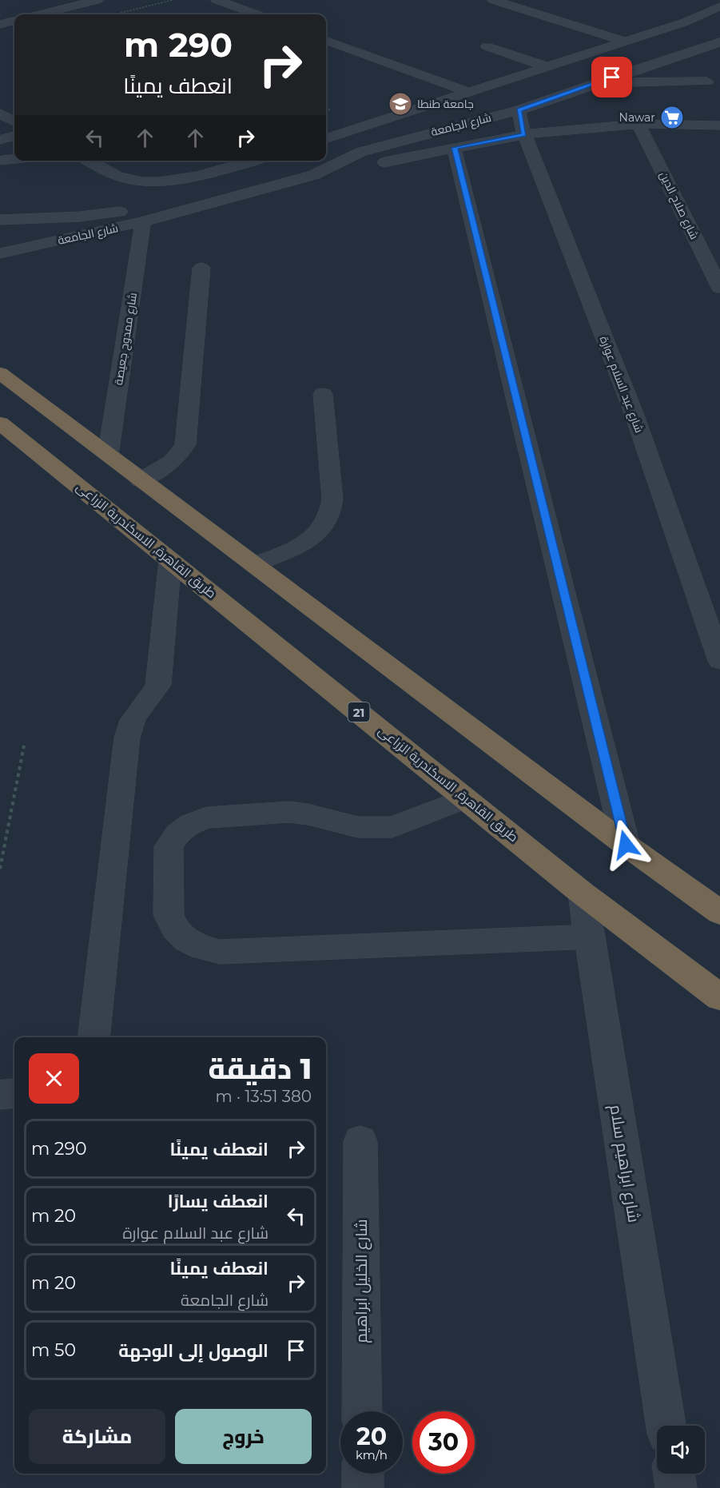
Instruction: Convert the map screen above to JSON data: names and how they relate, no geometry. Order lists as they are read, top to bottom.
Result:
{
  "streets": {
    "highway": ["طريق القاهرة, الاسكندرية الزراعى", "21"],
    "street": [
      "شارع الجامعة",
      "شارع صلاح الدين",
      "شارع ممدوح جعيصة",
      "شارع عبد السلام عوارة",
      "شارع ابراهيم سلام",
      "شارع الخليل ابراهيم"
    ]
  },
  "crossings": [
    ["شارع الجامعة", "شارع صلاح الدين"],
    ["شارع الجامعة", "شارع ممدوح جعيصة"],
    ["شارع الجامعة", "شارع عبد السلام عوارة"],
    ["طريق القاهرة, الاسكندرية الزراعى", "شارع ابراهيم سلام"]
  ],
  "places": {
    "school or university": ["جامعة طنطا"],
    "supermarket": ["Nawar"]
  },
  "page": {
    "turn": ["290 m", "انعطف يمينًا"],
    "heading": ["1 دقيقة", "380 m · 13:51"],
    "list": [
      {
        "name": "انعطف يمينًا",
        "value": "290 m"
      },
      {
        "name": "انعطف يسارًا",
        "note": "شارع عبد السلام عوارة",
        "value": "20 m"
      },
      {
        "name": "انعطف يمينًا",
        "note": "شارع الجامعة",
        "value": "20 m"
      },
      {
        "name": "الوصول إلى الوجهة",
        "value": "50 m"
      }
    ],
    "buttons": ["خروج", "مشاركة"],
    "speed": "20 km/h",
    "limit": "30"
  }
}
